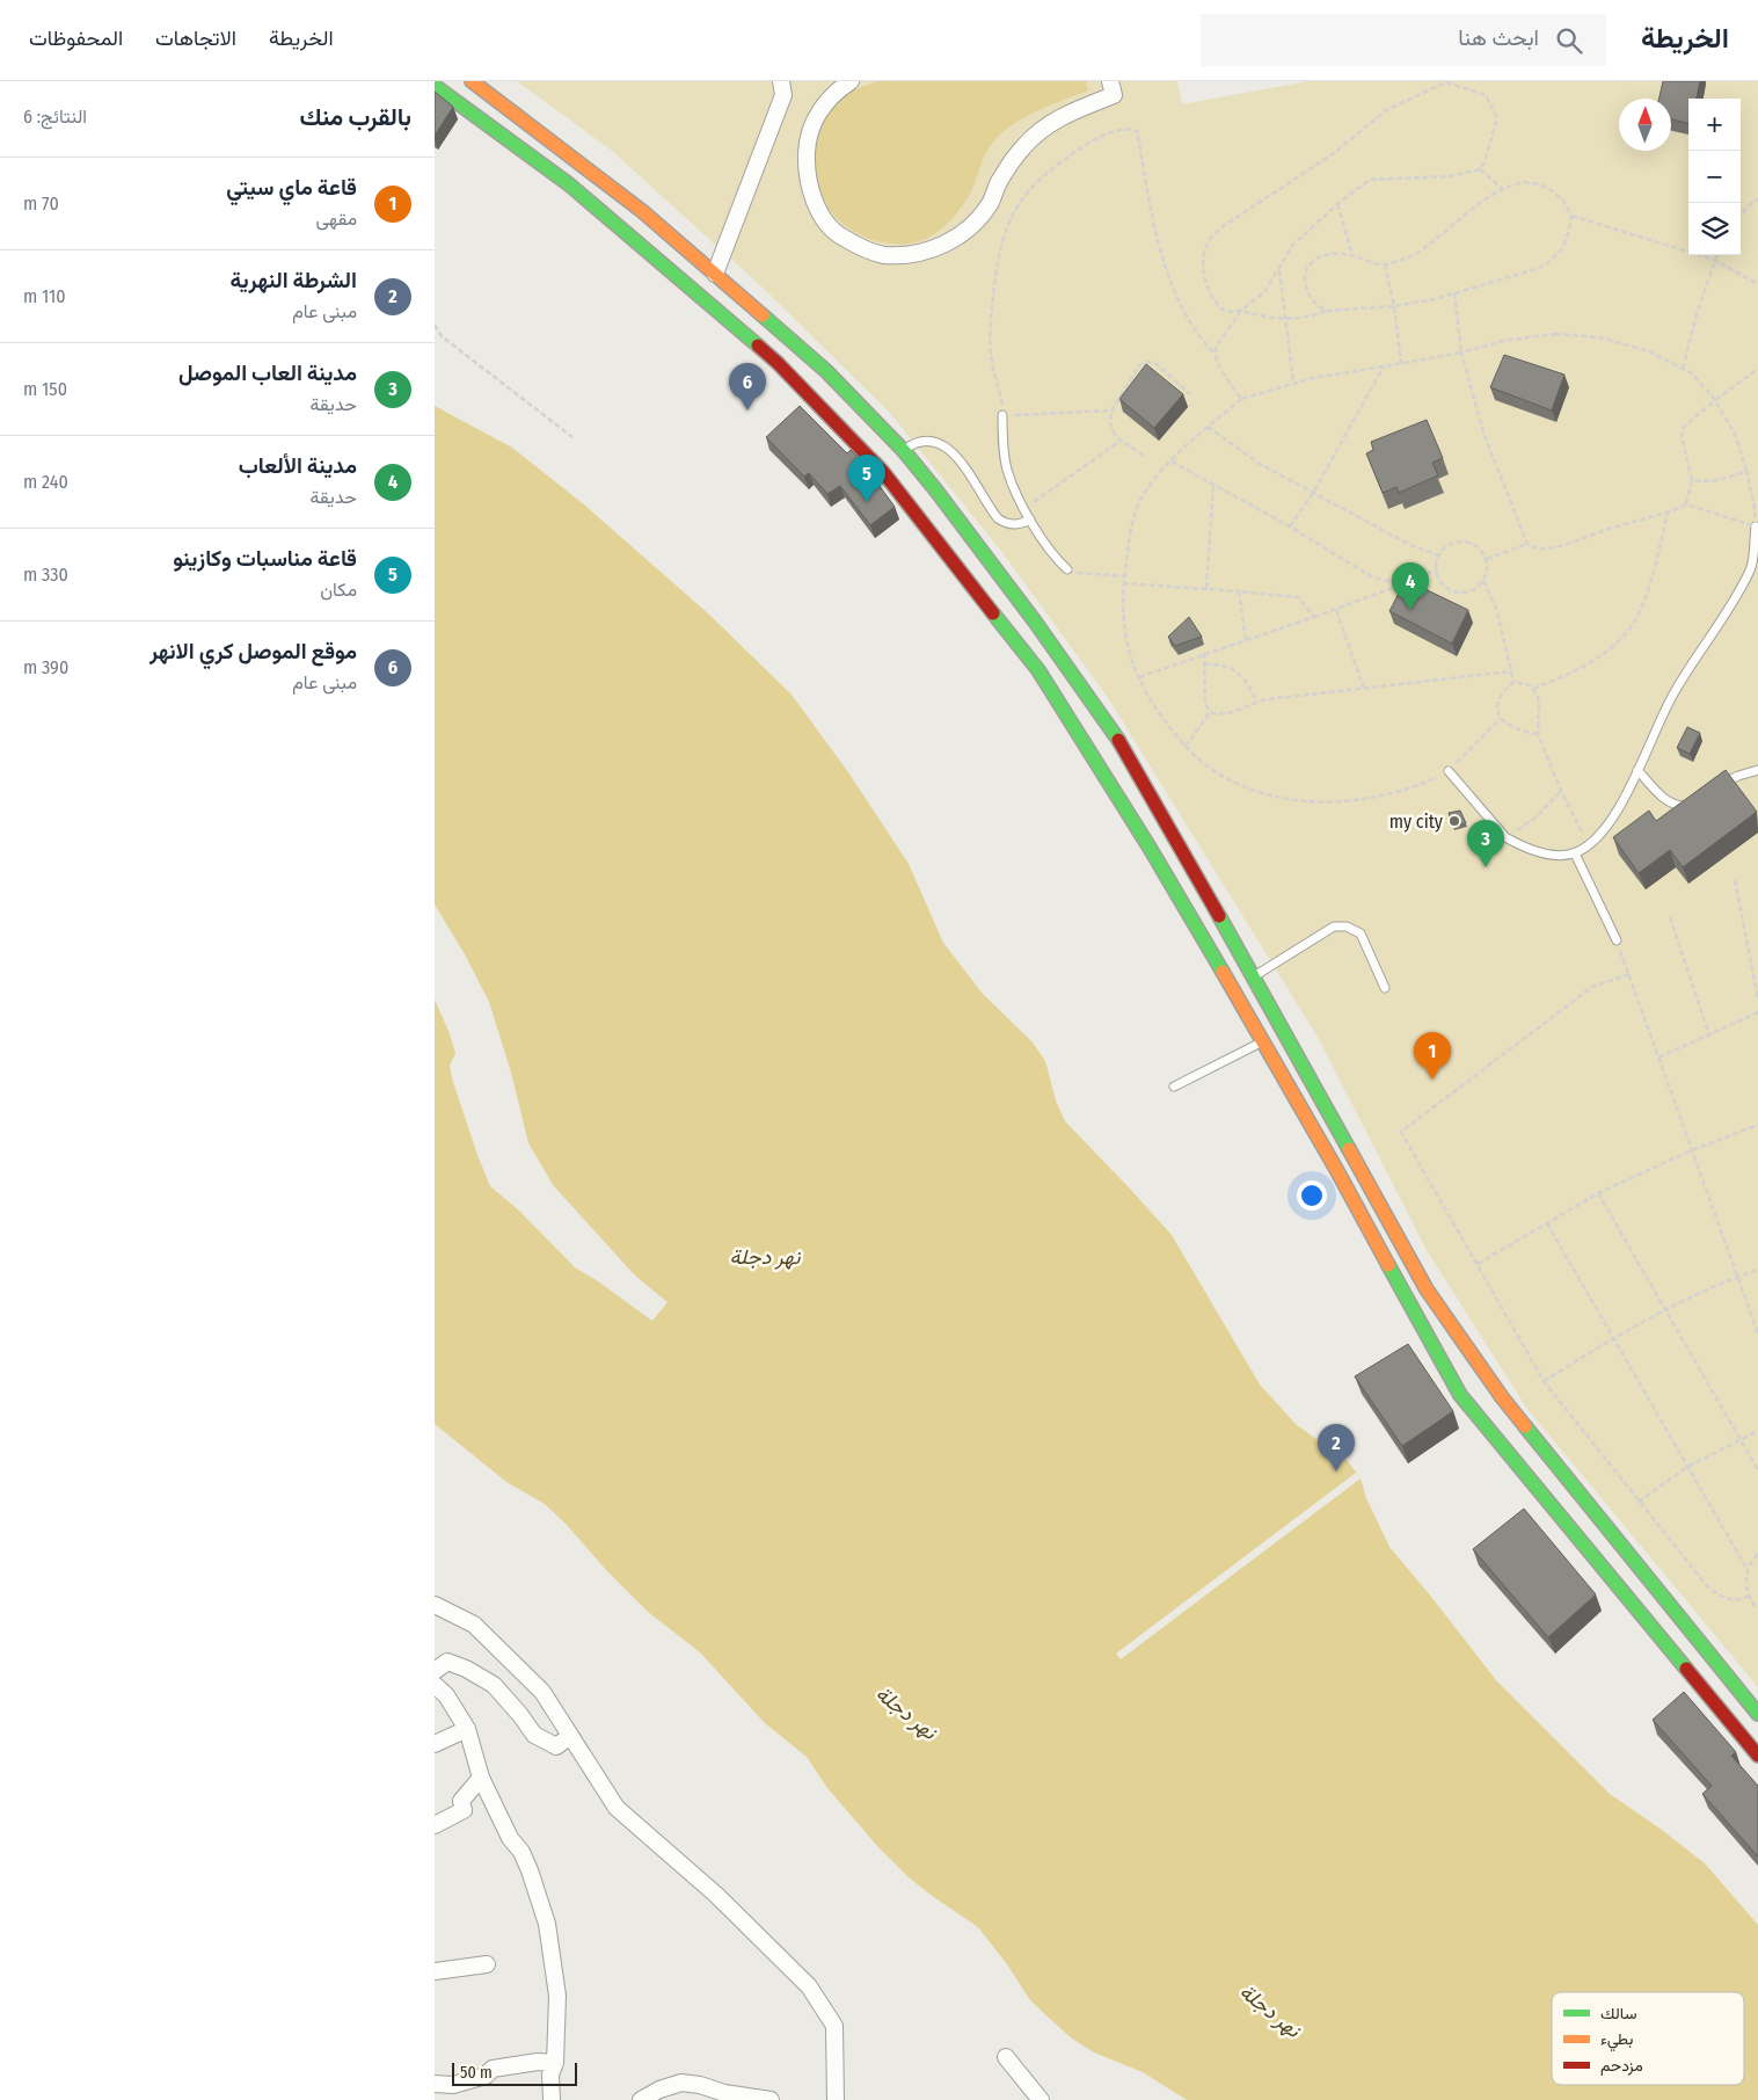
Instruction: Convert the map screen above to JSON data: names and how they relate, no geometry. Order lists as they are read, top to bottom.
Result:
{
  "water": ["نهر دجلة"],
  "places": ["my city"],
  "legend": ["سالك", "بطيء", "مزدحم"],
  "scale_bar": "50 m",
  "north": "top",
  "page": {
    "header": "الخريطة",
    "search": "ابحث هنا",
    "nav": ["الخريطة", "الاتجاهات", "المحفوظات"],
    "heading": ["بالقرب منك", "النتائج: 6"],
    "map_buttons": ["+", "−"],
    "list": [
      {
        "mark": "1",
        "name": "قاعة ماي سيتي",
        "note": "مقهى",
        "value": "70 m"
      },
      {
        "mark": "2",
        "name": "الشرطة النهرية",
        "note": "مبنى عام",
        "value": "110 m"
      },
      {
        "mark": "3",
        "name": "مدينة العاب الموصل",
        "note": "حديقة",
        "value": "150 m"
      },
      {
        "mark": "4",
        "name": "مدينة الألعاب",
        "note": "حديقة",
        "value": "240 m"
      },
      {
        "mark": "5",
        "name": "قاعة مناسبات وكازينو",
        "note": "مكان",
        "value": "330 m"
      },
      {
        "mark": "6",
        "name": "موقع الموصل كري الانهر",
        "note": "مبنى عام",
        "value": "390 m"
      }
    ],
    "pins": [
      "6",
      "5",
      "4",
      "3",
      "1",
      "2"
    ],
    "scale": "50 m"
  }
}
